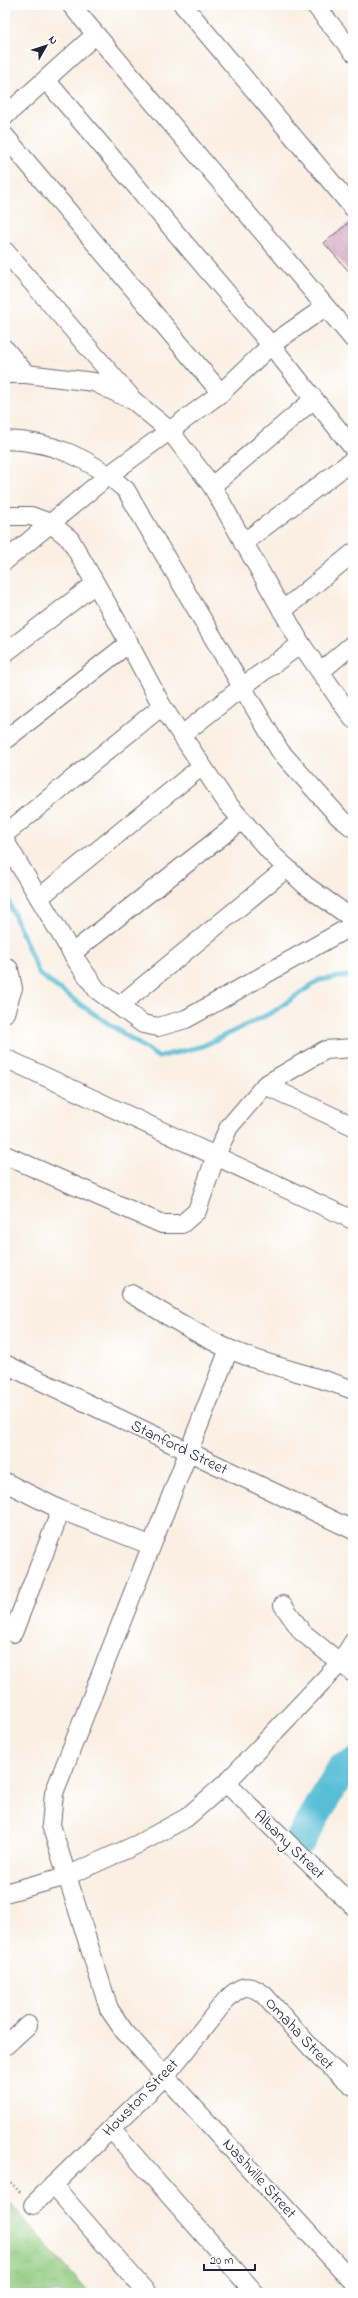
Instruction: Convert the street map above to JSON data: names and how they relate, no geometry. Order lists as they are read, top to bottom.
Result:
{
  "streets": {
    "street": [
      "Stanford Street",
      "Albany Street",
      "Omaha Street",
      "Houston Street",
      "Nashville Street"
    ]
  },
  "crossings": [
    ["Stanford Street", "Nashville Street"],
    ["Omaha Street", "Houston Street"],
    ["Houston Street", "Nashville Street"]
  ],
  "scale_bar": "20 m",
  "north": "top right"
}
